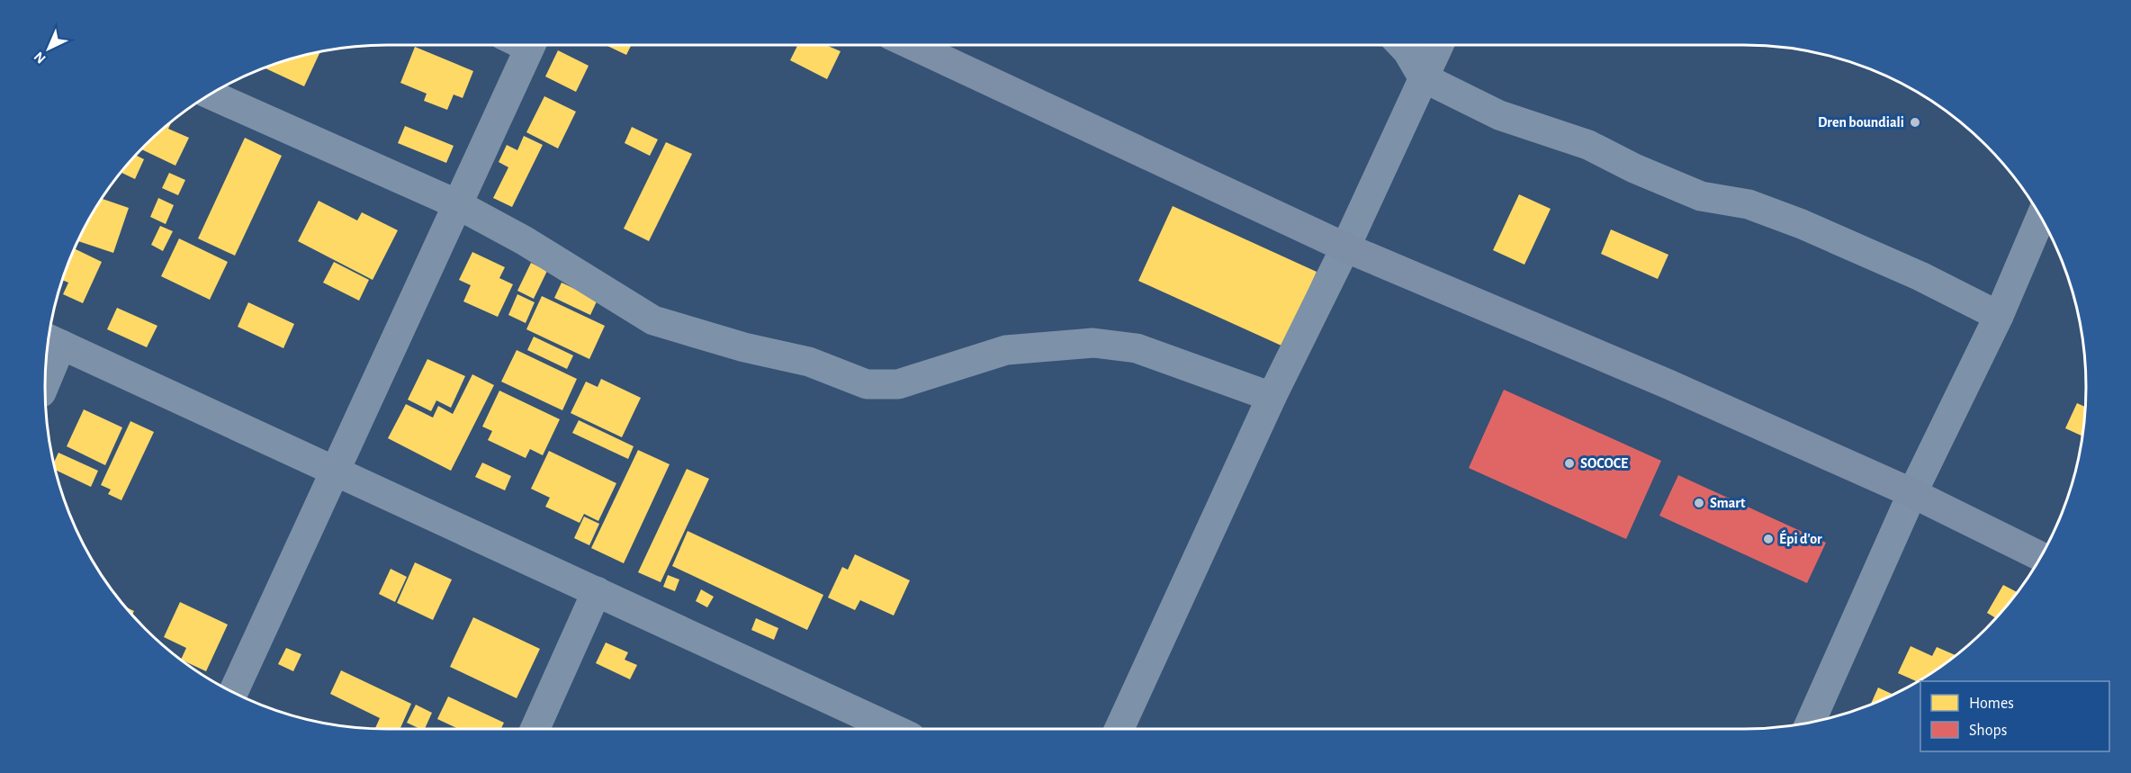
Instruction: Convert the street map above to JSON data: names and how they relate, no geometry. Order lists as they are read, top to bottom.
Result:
{
  "places": [
    "Dren boundiali",
    "SOCOCE",
    "Smart",
    "Épi d'or"
  ],
  "legend": ["Homes", "Shops"],
  "north": "bottom left"
}
